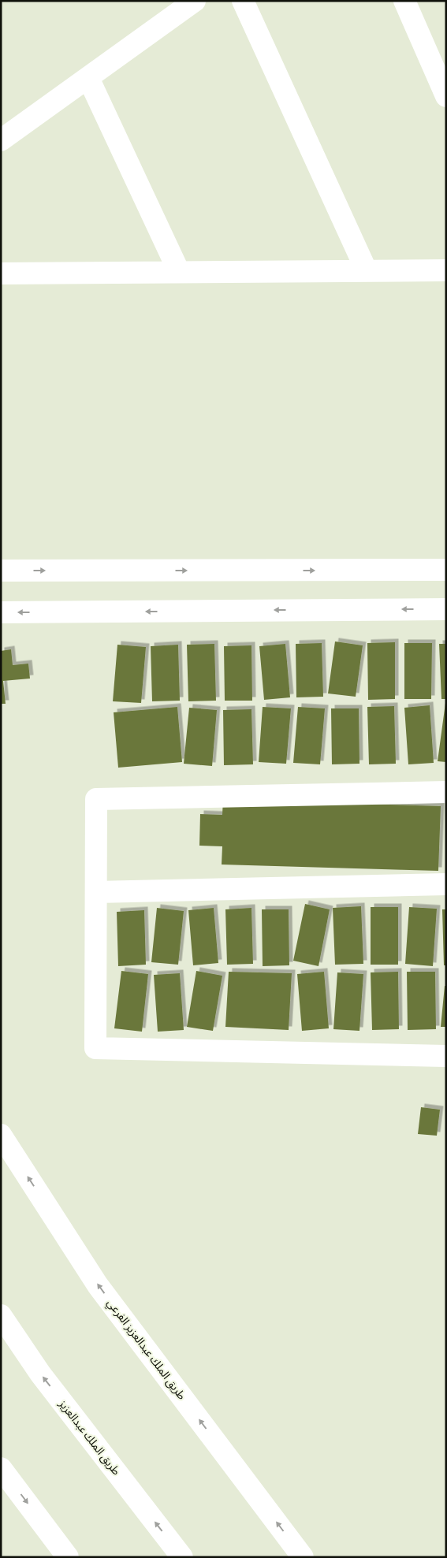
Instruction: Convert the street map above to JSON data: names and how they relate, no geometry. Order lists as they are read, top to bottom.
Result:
{
  "streets": {
    "main road": ["طريق الملك عبدالعزيز الفرعي", "طريق الملك عبدالعزيز"]
  },
  "one_way": ["طريق الملك عبدالعزيز الفرعي"]
}
